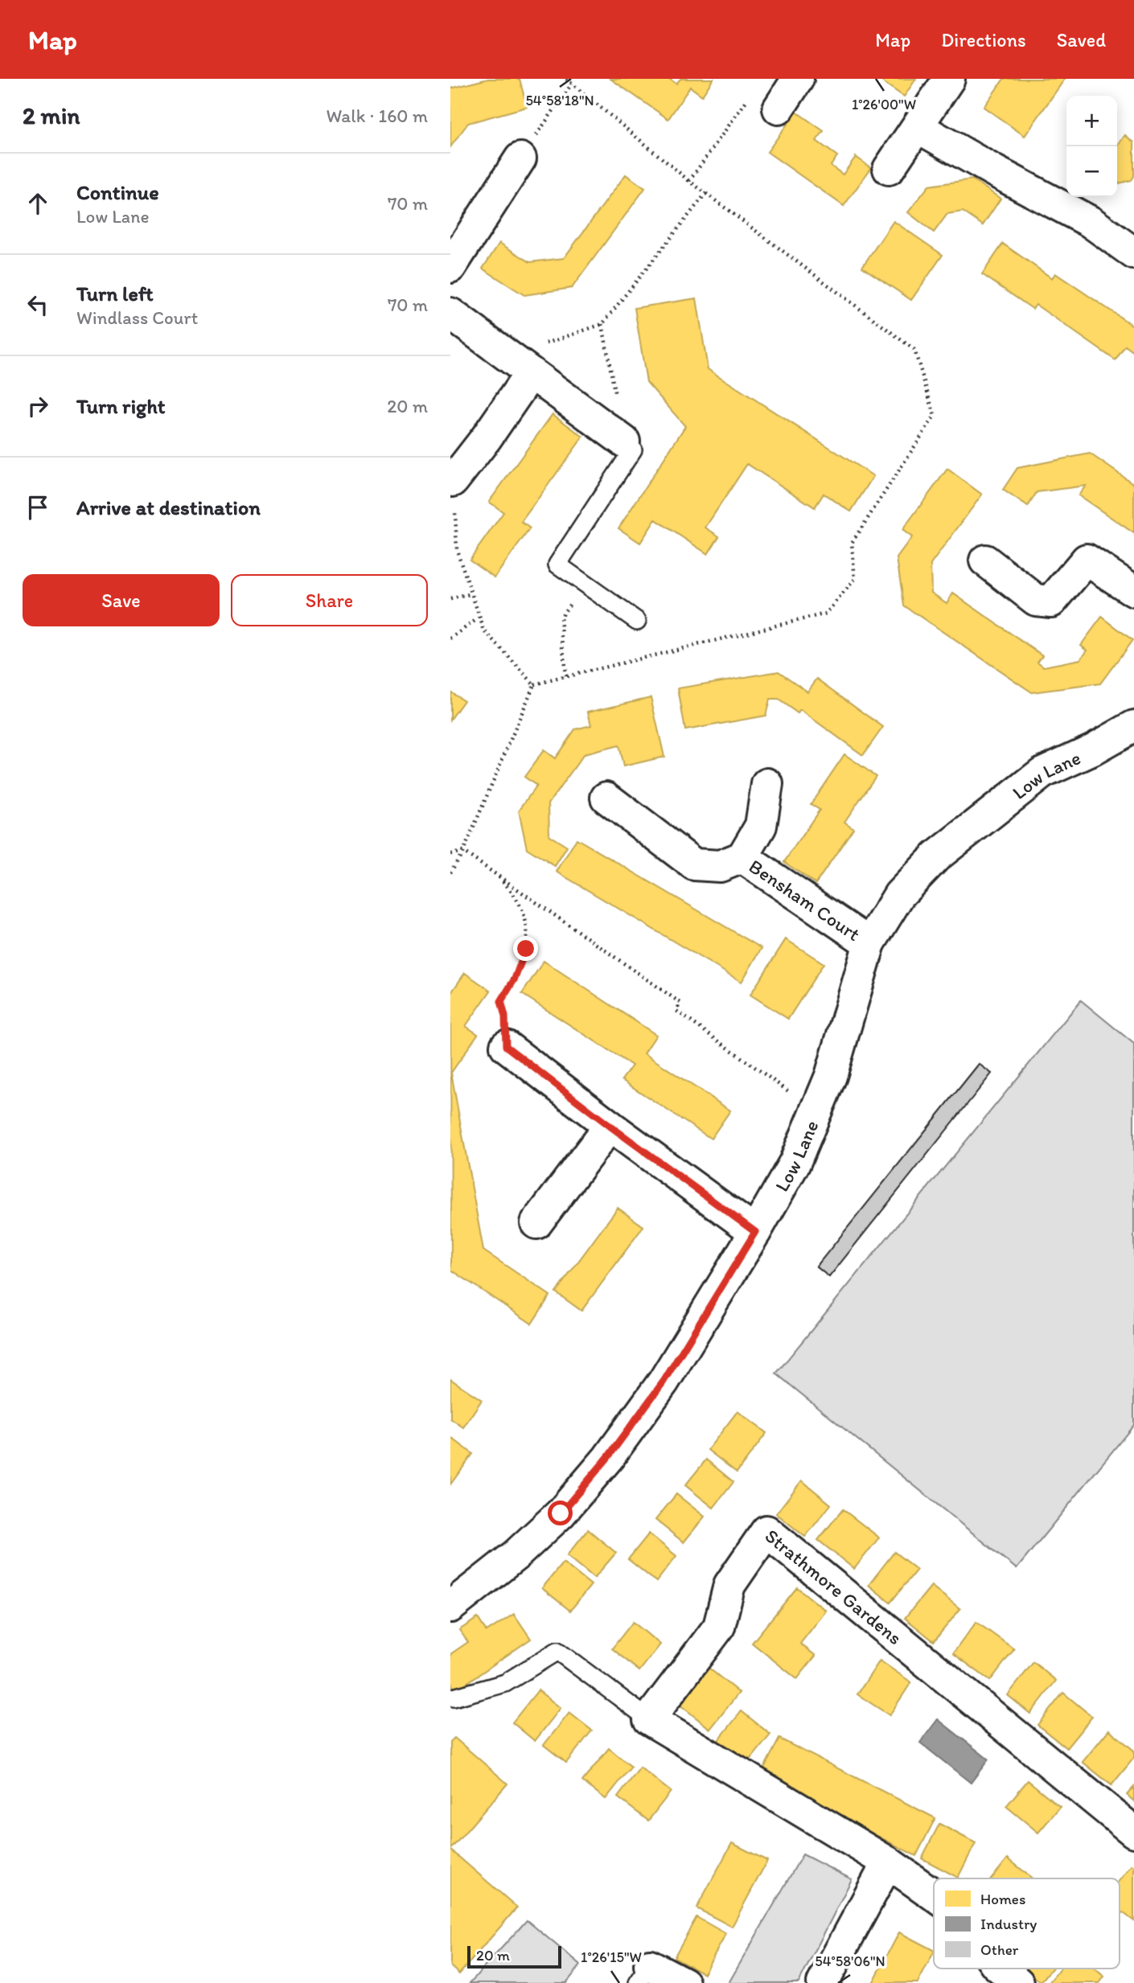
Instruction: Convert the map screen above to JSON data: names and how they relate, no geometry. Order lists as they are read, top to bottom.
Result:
{
  "streets": {
    "street": ["Low Lane", "Bensham Court", "Strathmore Gardens"]
  },
  "crossings": [
    ["Low Lane", "Bensham Court"]
  ],
  "legend": ["Homes", "Industry", "Other"],
  "scale_bar": "20 m",
  "page": {
    "header": "Map",
    "nav": ["Map", "Directions", "Saved"],
    "heading": ["2 min", "Walk · 160 m"],
    "map_buttons": ["+", "−"],
    "list": [
      ["Continue", "Low Lane", "70 m"],
      ["Turn left", "Windlass Court", "70 m"],
      ["Turn right", "20 m"],
      "Arrive at destination"
    ],
    "buttons": ["Save", "Share"],
    "scale": "20 m"
  },
  "coordinates": [
    "54°58'18\"N",
    "1°26'00\"W",
    "1°26'15\"W",
    "54°58'06\"N"
  ]
}
